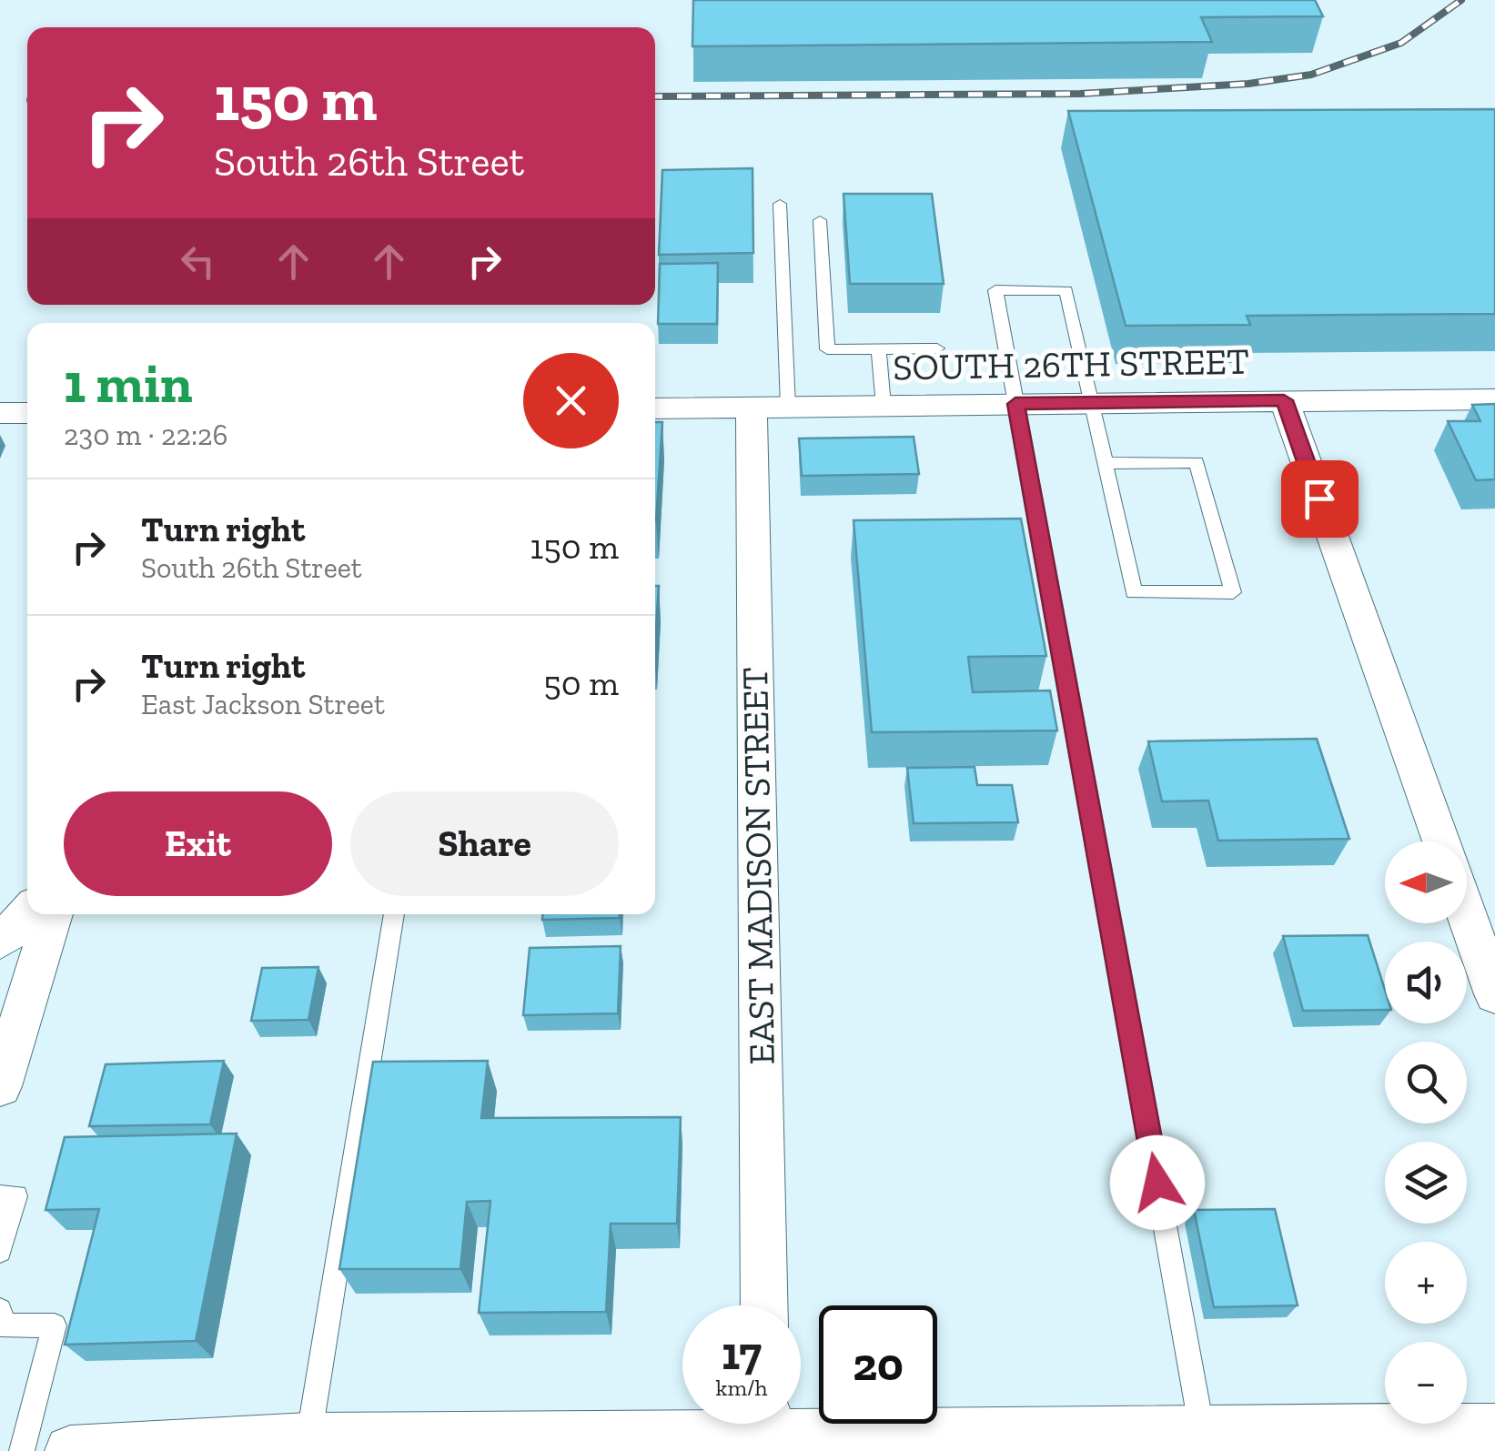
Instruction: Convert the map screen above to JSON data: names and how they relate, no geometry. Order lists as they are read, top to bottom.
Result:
{
  "streets": {
    "street": ["SOUTH 26TH STREET", "EAST MADISON STREET"]
  },
  "crossings": [
    ["SOUTH 26TH STREET", "EAST MADISON STREET"]
  ],
  "north": "left",
  "page": {
    "turn": ["150 m", "South 26th Street"],
    "heading": ["1 min", "230 m · 22:26"],
    "list": [
      {
        "name": "Turn right",
        "note": "South 26th Street",
        "value": "150 m"
      },
      {
        "name": "Turn right",
        "note": "East Jackson Street",
        "value": "50 m"
      }
    ],
    "buttons": ["Exit", "Share"],
    "map_buttons": ["+", "−"],
    "speed": "17 km/h",
    "limit": "20"
  }
}
